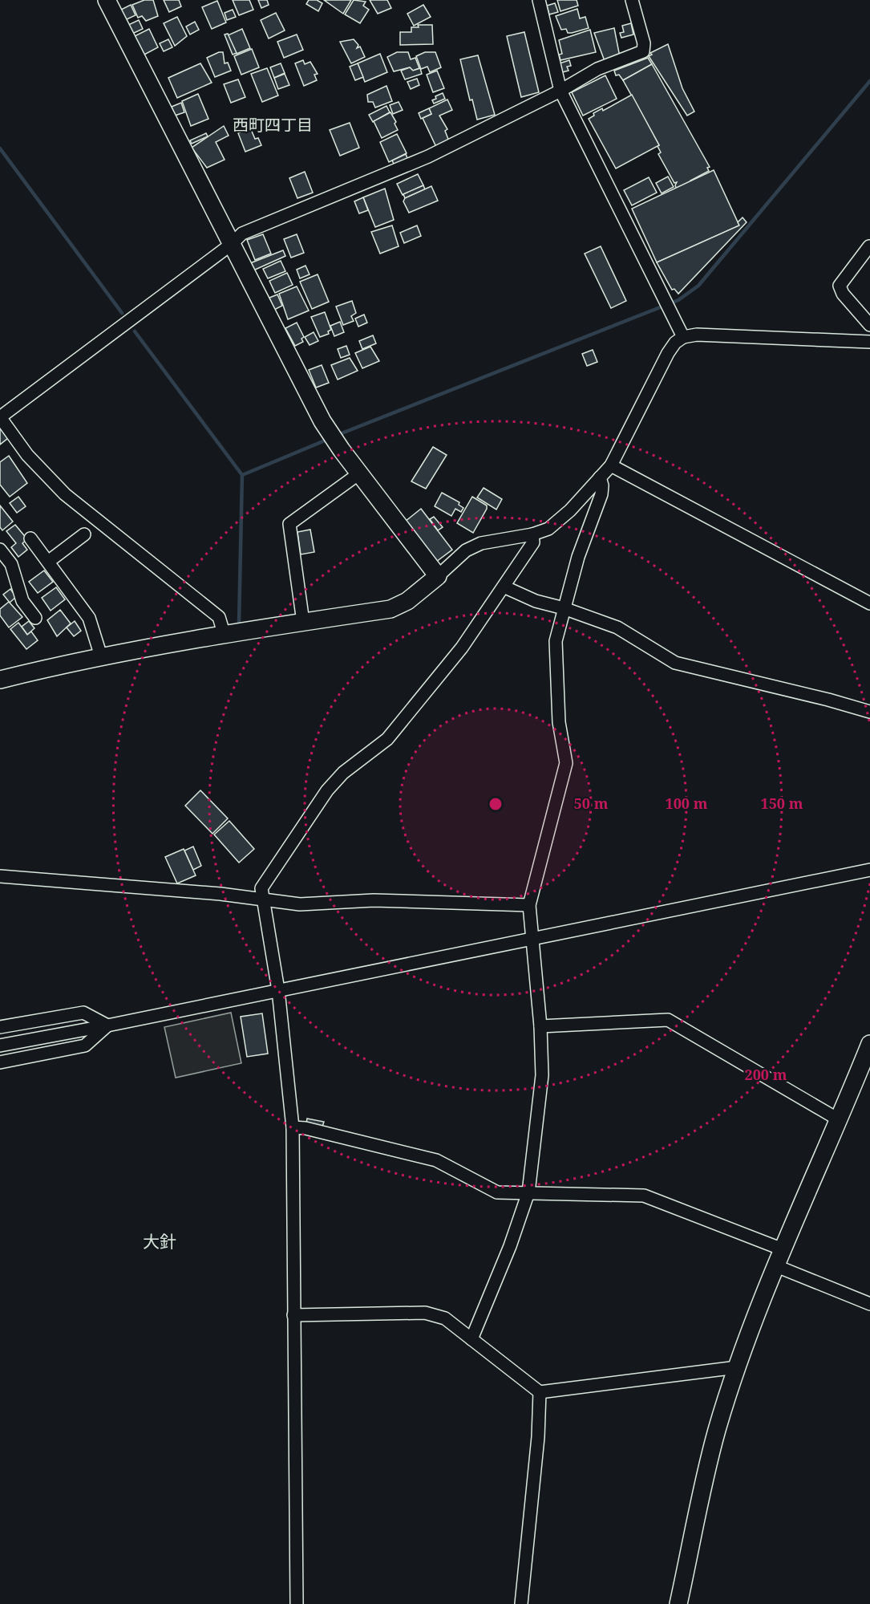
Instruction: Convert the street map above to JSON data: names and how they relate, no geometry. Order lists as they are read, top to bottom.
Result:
{
  "districts": ["西町四丁目", "大針"],
  "rings": [
    "50 m",
    "100 m",
    "150 m",
    "200 m"
  ]
}
